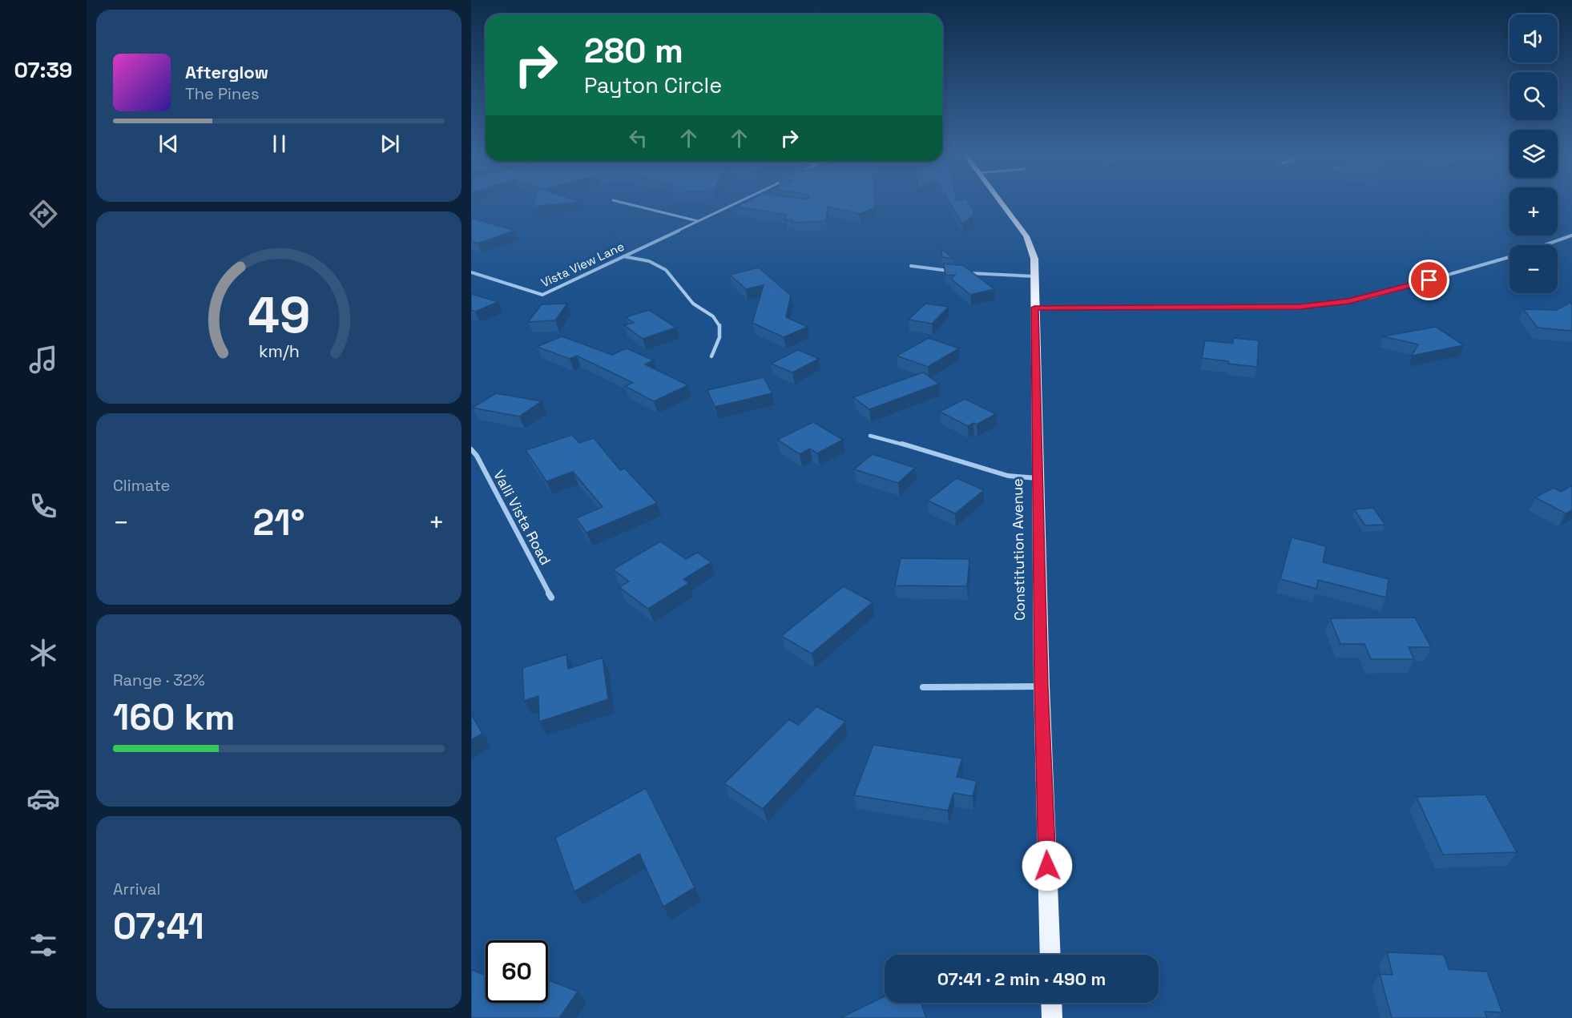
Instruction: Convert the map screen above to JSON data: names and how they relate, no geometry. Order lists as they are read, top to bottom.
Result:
{
  "streets": {
    "main road": ["Constitution Avenue"],
    "street": ["Vista View Lane", "Valli Vista Road"]
  },
  "page": {
    "tabs": "07:39",
    "map_buttons": ["+", "−"],
    "turn": ["280 m", "Payton Circle"],
    "song": ["Afterglow", "The Pines"],
    "tile": [
      "Climate",
      ["Range · 32%", "160 km"],
      ["Arrival", "07:41"]
    ],
    "heat": ["−", "21°", "+"],
    "limit": "60",
    "trip": "07:41 · 2 min · 490 m",
    "gauge": ["49", "km/h"]
  }
}
